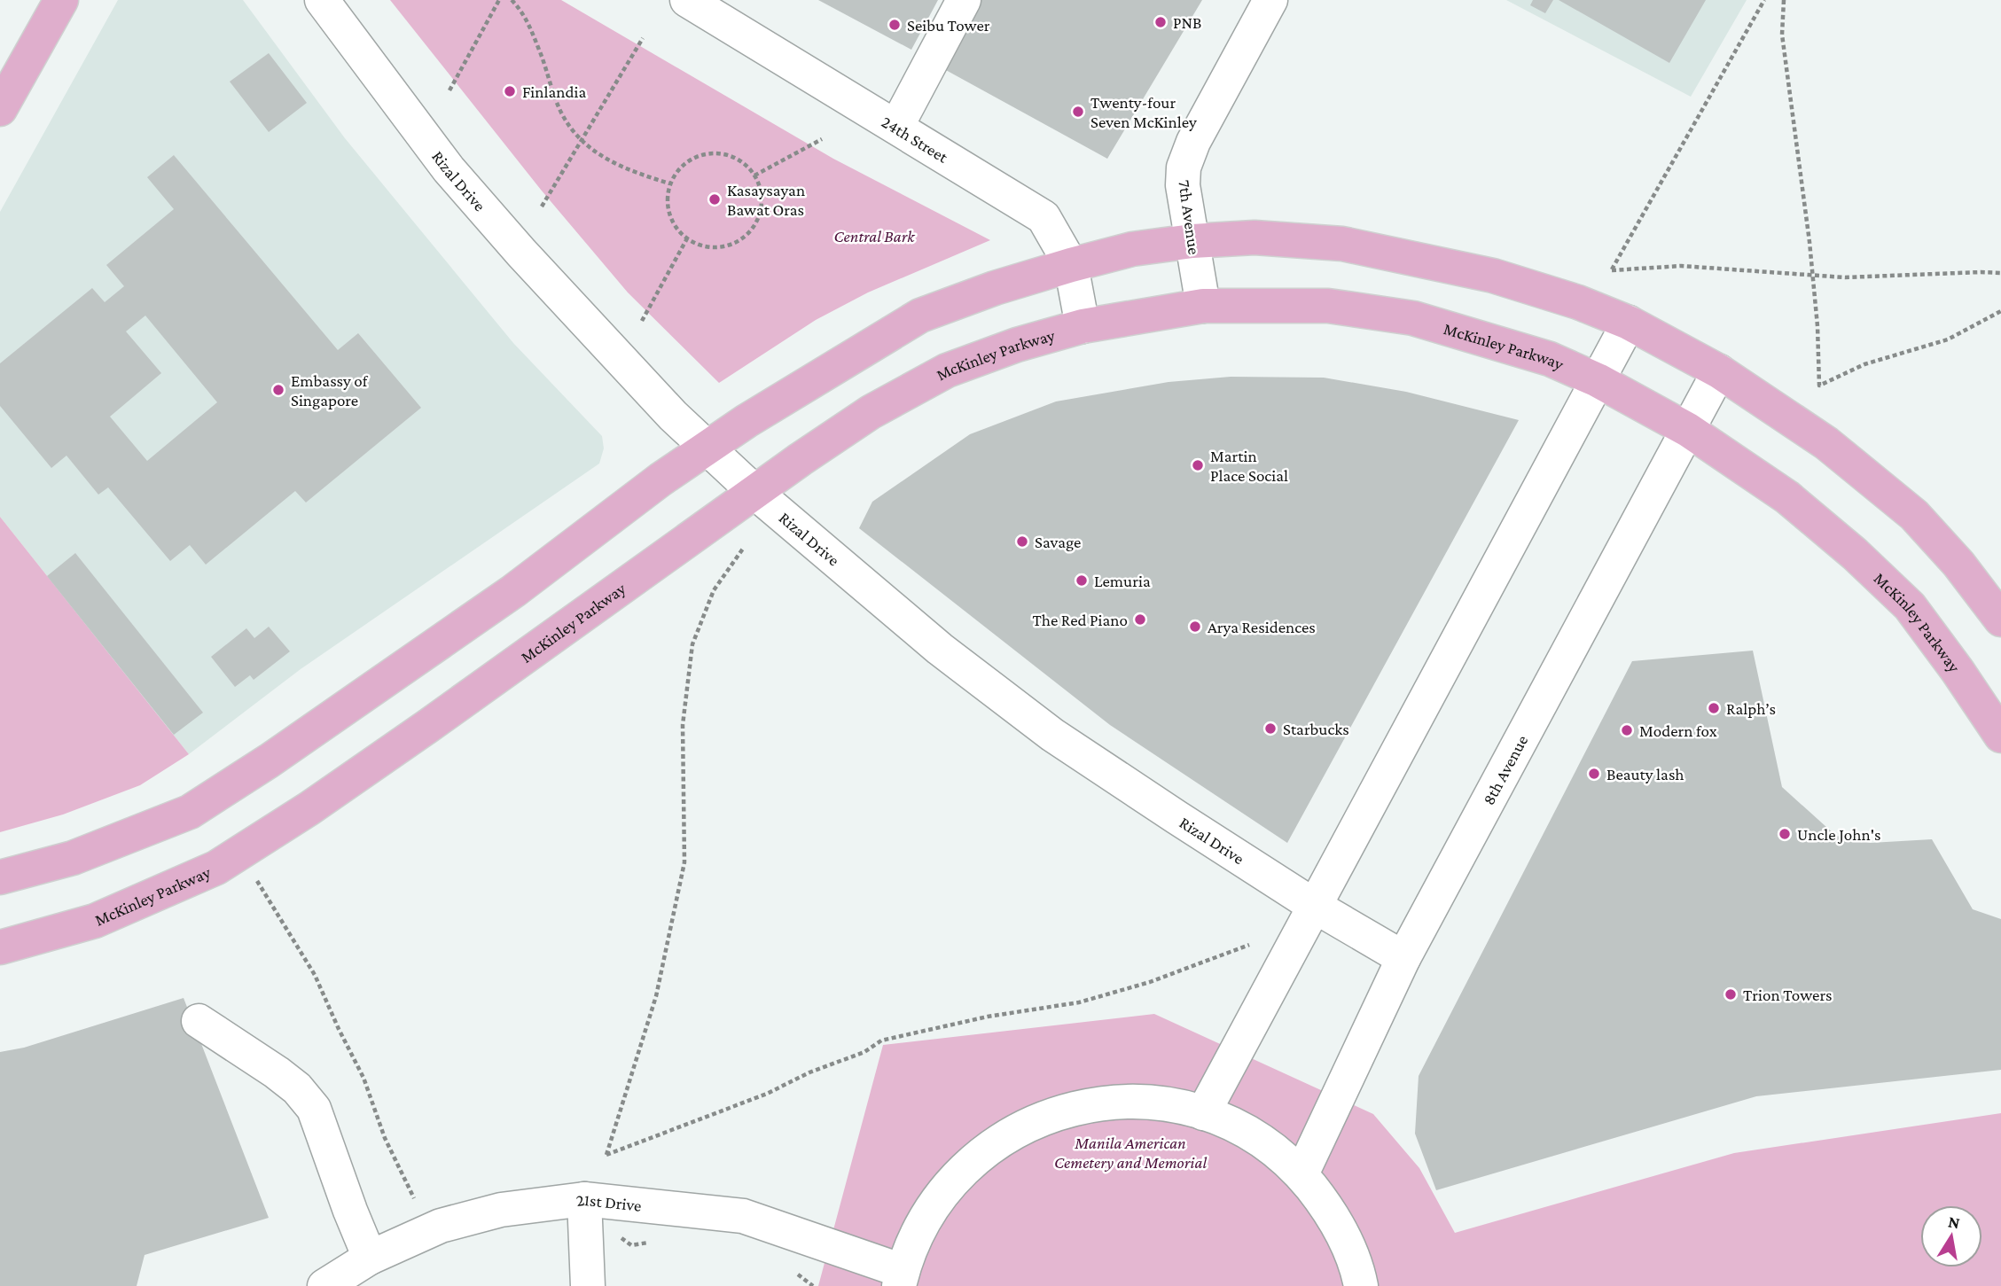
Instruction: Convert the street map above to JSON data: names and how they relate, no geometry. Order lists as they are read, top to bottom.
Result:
{
  "streets": {
    "main road": ["McKinley Parkway"],
    "street": [
      "24th Street",
      "Rizal Drive",
      "7th Avenue",
      "8th Avenue",
      "21st Drive"
    ]
  },
  "crossings": [
    ["24th Street", "McKinley Parkway"],
    ["Rizal Drive", "McKinley Parkway"],
    ["Rizal Drive", "8th Avenue"],
    ["7th Avenue", "McKinley Parkway"],
    ["McKinley Parkway", "8th Avenue"]
  ],
  "parks": ["Central Bark", "Manila American Cemetery and Memorial"],
  "places": [
    "PNB",
    "Seibu Tower",
    "Finlandia",
    "Twenty-four Seven McKinley",
    "Kasaysayan Bawat Oras",
    "Embassy of Singapore",
    "Martin Place Social",
    "Savage",
    "Lemuria",
    "The Red Piano",
    "Arya Residences",
    "Ralph’s",
    "Starbucks",
    "Modern fox",
    "Beauty lash",
    "Uncle John's",
    "Trion Towers"
  ],
  "north": "top"
}
